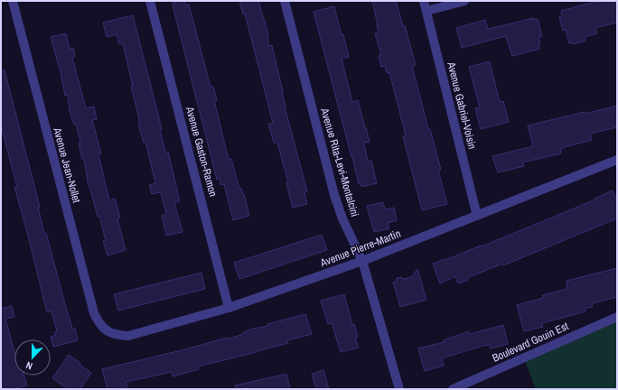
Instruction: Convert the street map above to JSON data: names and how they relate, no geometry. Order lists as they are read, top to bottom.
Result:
{
  "streets": {
    "street": [
      "Avenue Gabriel-Voisin",
      "Avenue Gaston-Ramon",
      "Avenue Rita-Levi-Montalcini",
      "Avenue Jean-Nollet",
      "Avenue Pierre-Martin",
      "Boulevard Gouin Est"
    ]
  },
  "crossings": [
    ["Avenue Gabriel-Voisin", "Avenue Pierre-Martin"],
    ["Avenue Gaston-Ramon", "Avenue Pierre-Martin"],
    ["Avenue Rita-Levi-Montalcini", "Avenue Pierre-Martin"],
    ["Avenue Jean-Nollet", "Avenue Pierre-Martin"]
  ],
  "north": "bottom"
}
